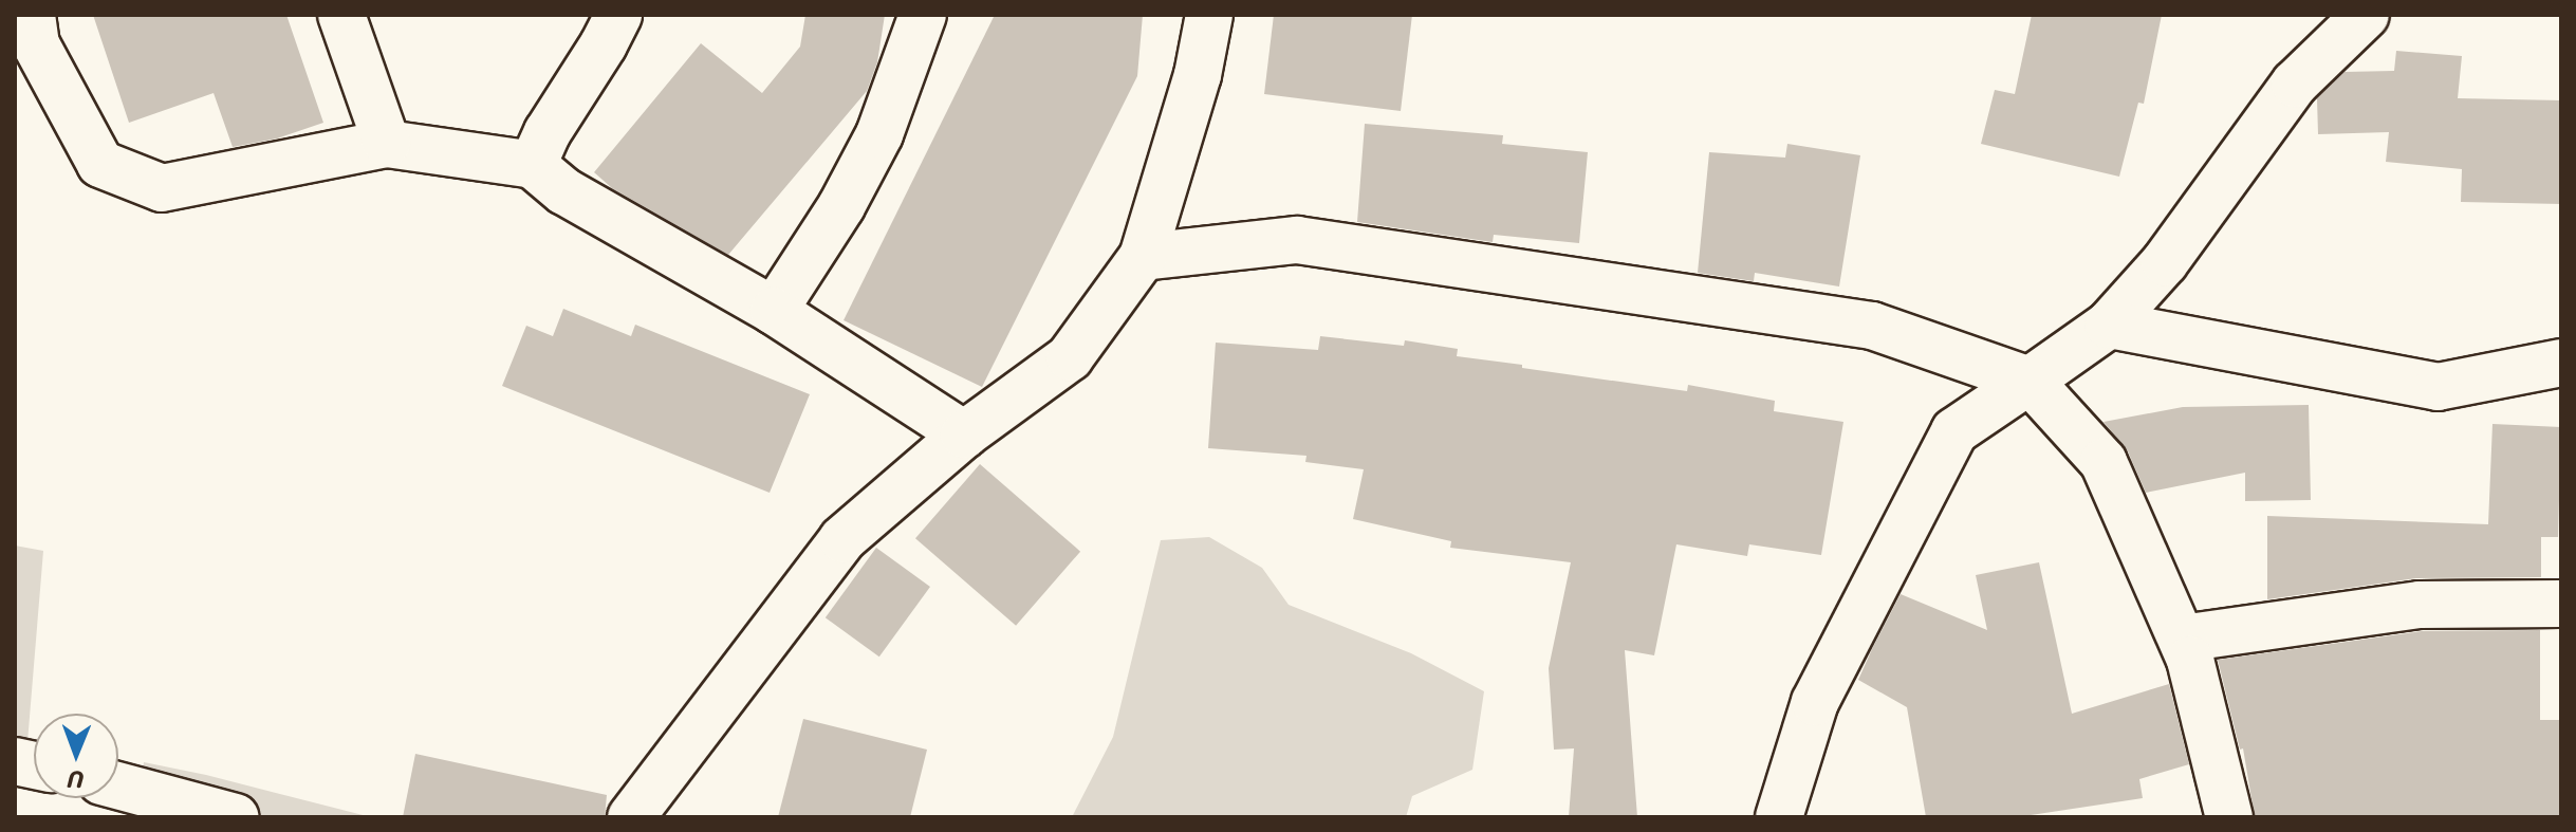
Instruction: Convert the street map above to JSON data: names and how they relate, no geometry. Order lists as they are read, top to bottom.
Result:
{
  "north": "bottom"
}
